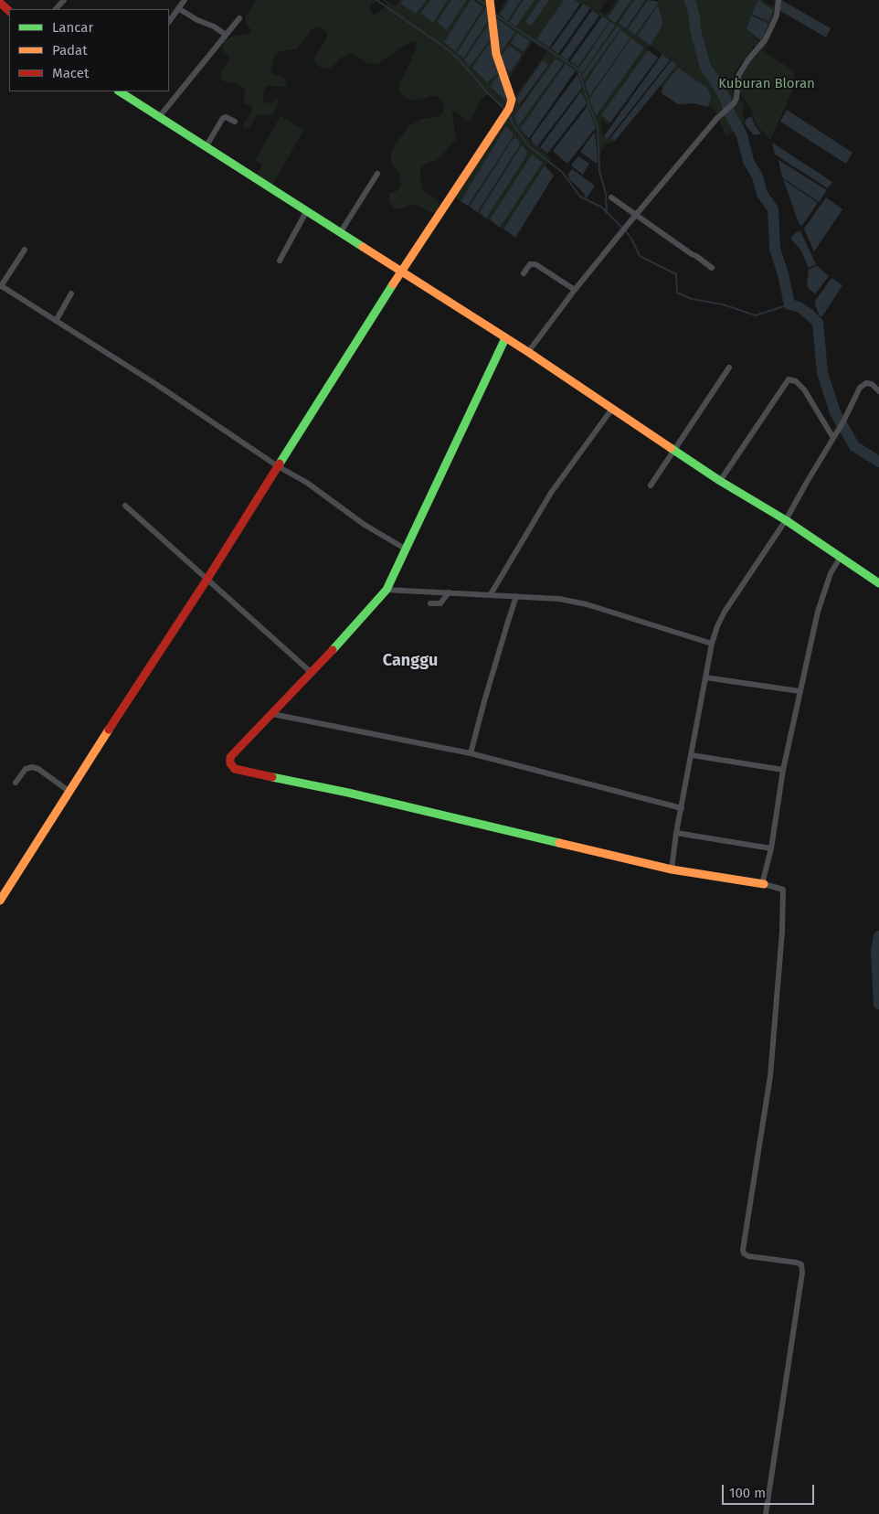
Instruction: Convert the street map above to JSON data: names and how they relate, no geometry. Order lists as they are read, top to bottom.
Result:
{
  "districts": ["Canggu"],
  "parks": ["Kuburan Bloran"],
  "legend": ["Lancar", "Padat", "Macet"],
  "scale_bar": "100 m"
}
